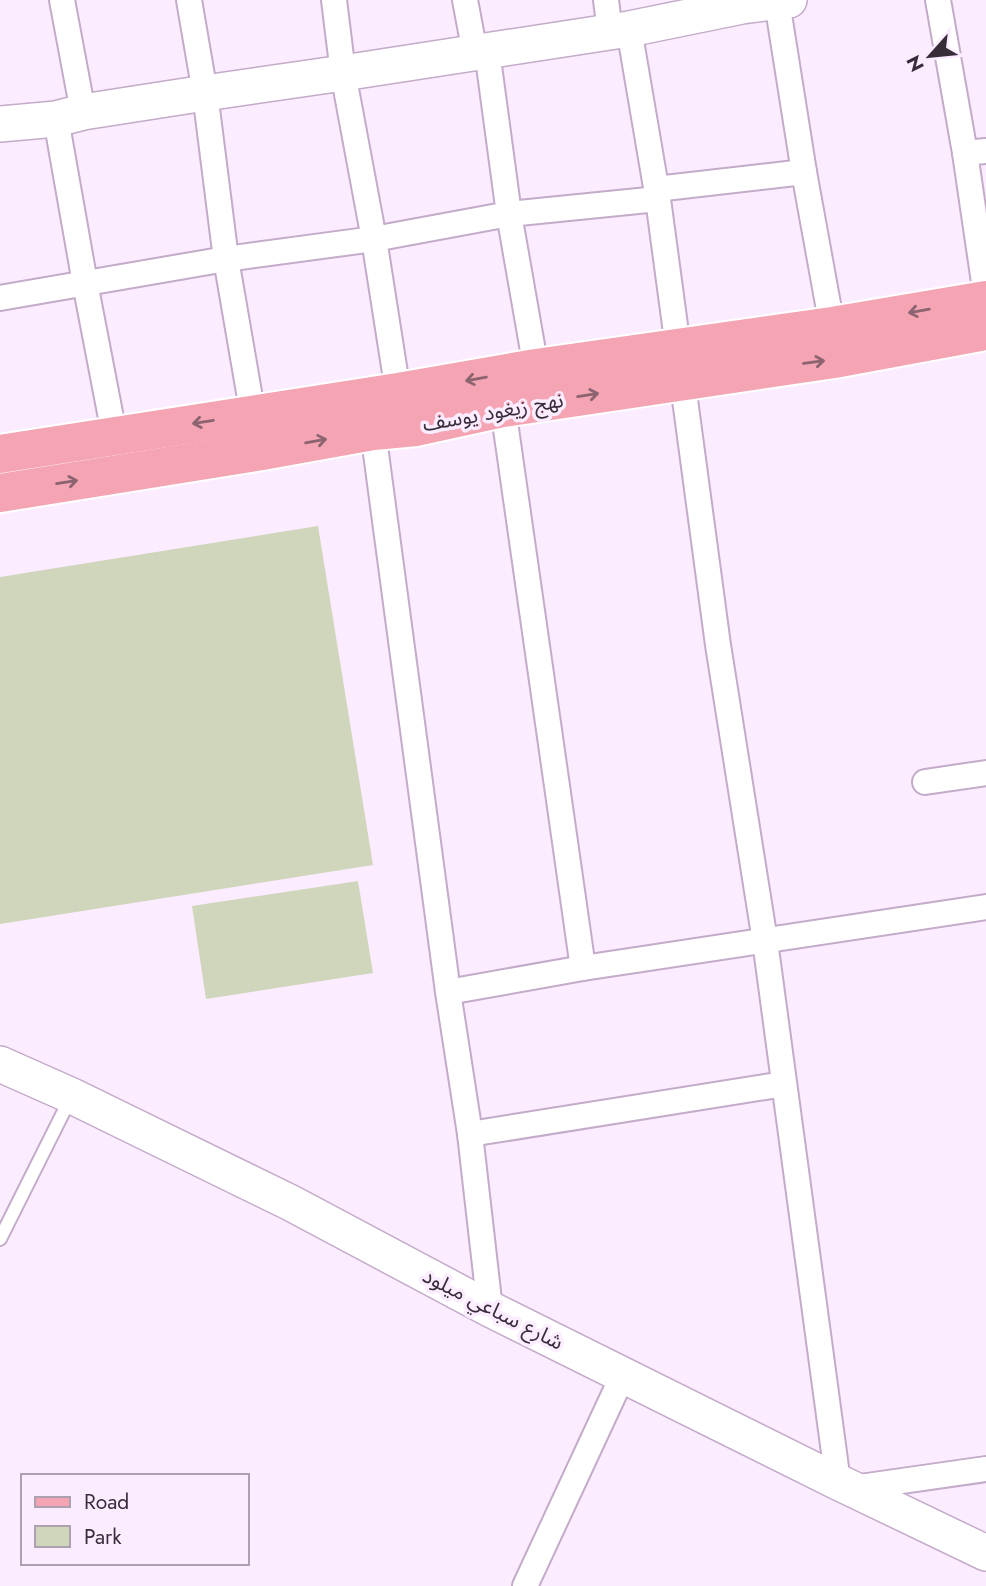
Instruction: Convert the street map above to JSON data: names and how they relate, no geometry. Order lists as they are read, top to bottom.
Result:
{
  "streets": {
    "main road": ["نهج زيغود يوسف"],
    "street": ["شارع سباعي ميلود"]
  },
  "legend": ["Road", "Park"],
  "north": "bottom left"
}
